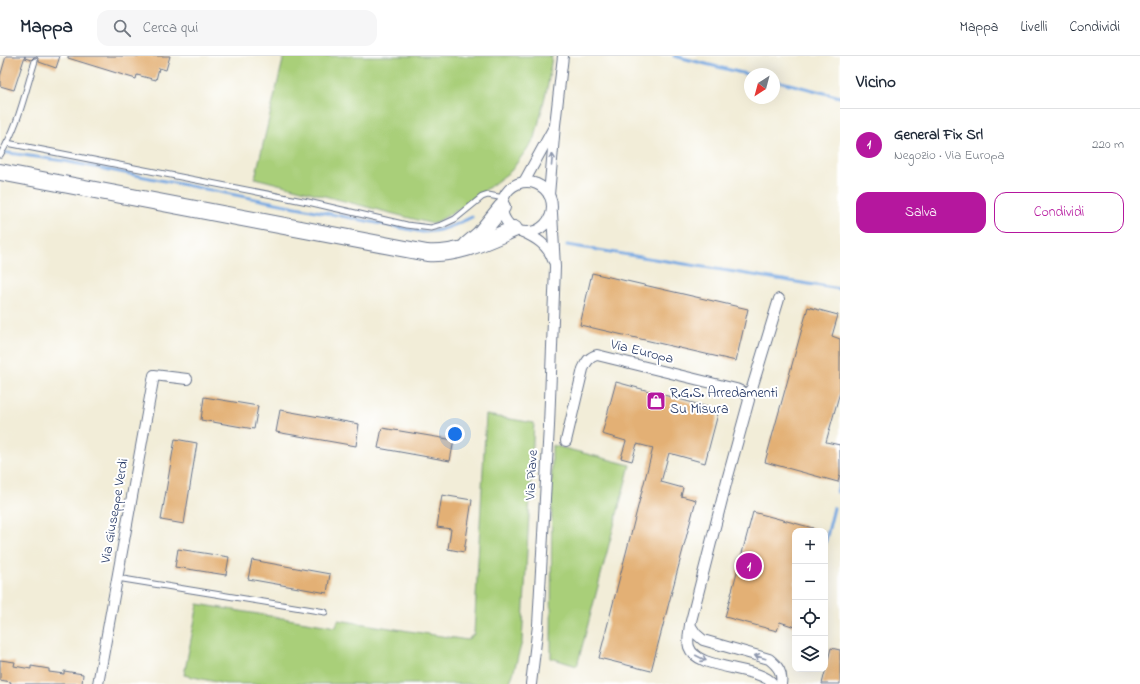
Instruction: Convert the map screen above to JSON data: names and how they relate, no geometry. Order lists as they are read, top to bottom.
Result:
{
  "streets": {
    "street": ["Via Europa", "Via Piave", "Via Giuseppe Verdi"]
  },
  "places": {
    "shop": ["R.G.S. Arredamenti Su Misura"]
  },
  "north": "bottom left",
  "page": {
    "header": "Mappa",
    "search": "Cerca qui",
    "nav": ["Mappa", "Livelli", "Condividi"],
    "heading": "Vicino",
    "list": [
      {
        "mark": "1",
        "name": "General Fix Srl",
        "note": "Negozio · Via Europa",
        "value": "220 m"
      }
    ],
    "buttons": ["Salva", "Condividi"],
    "map_buttons": ["+", "−"],
    "pins": "1"
  }
}
